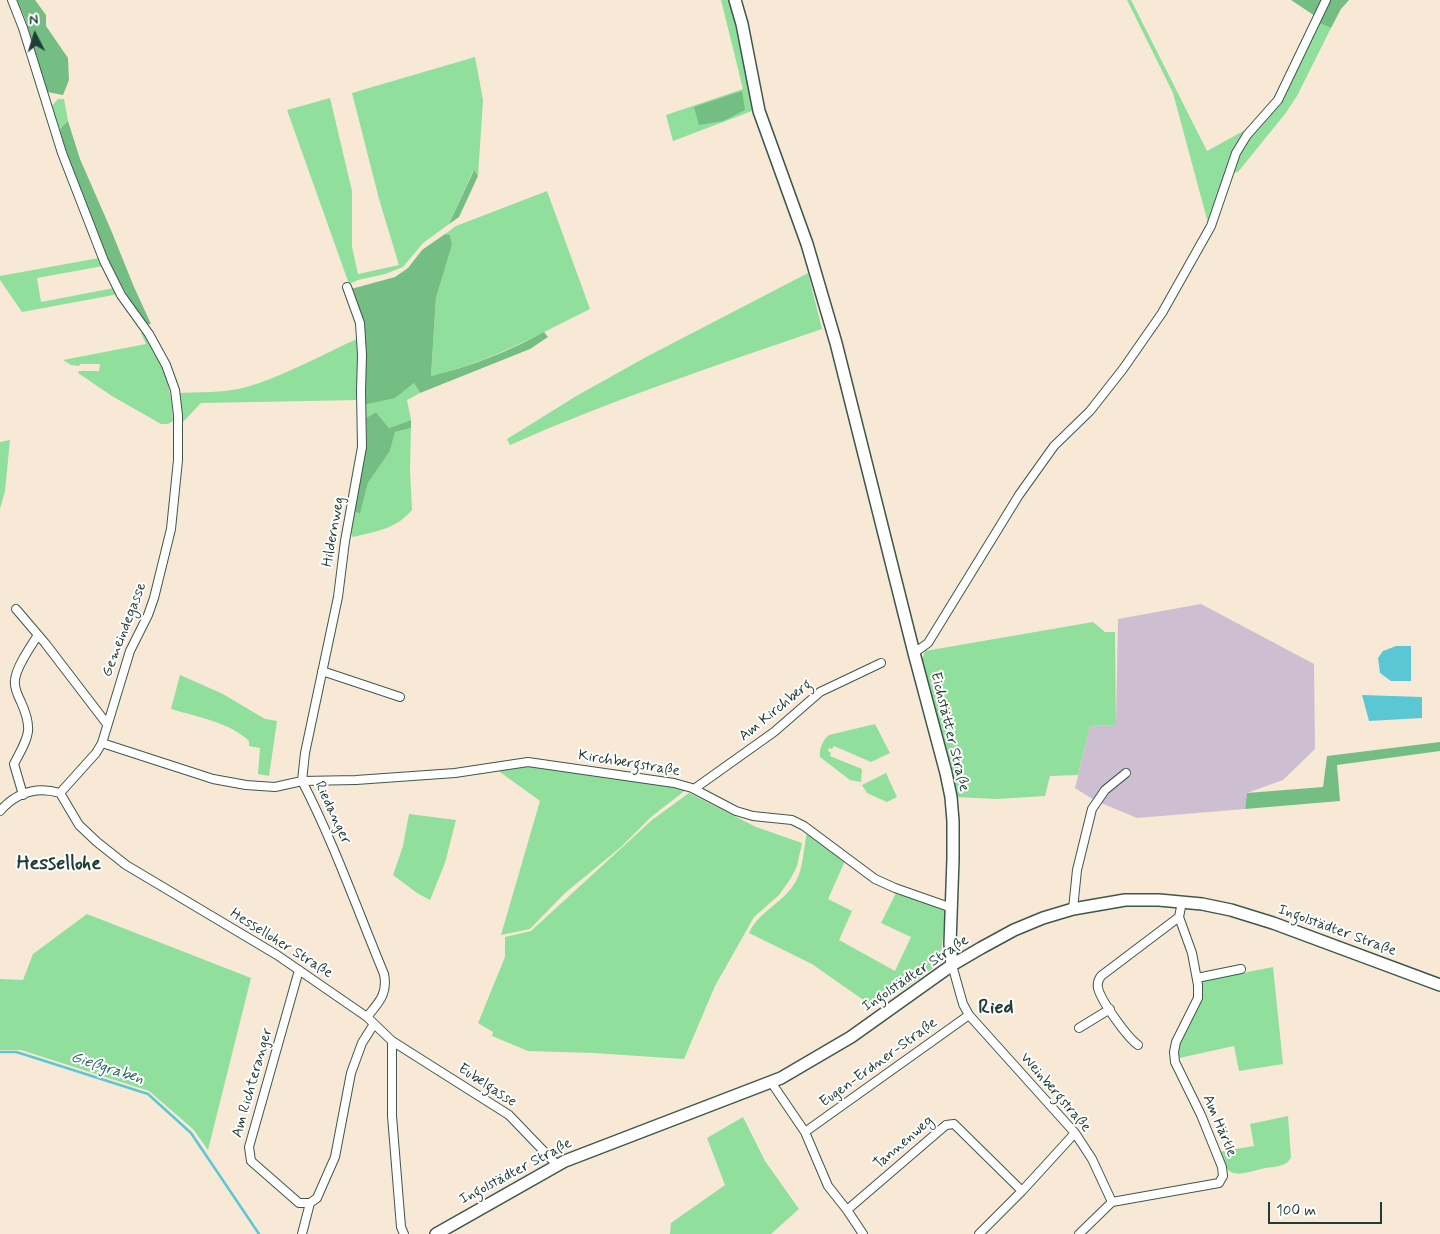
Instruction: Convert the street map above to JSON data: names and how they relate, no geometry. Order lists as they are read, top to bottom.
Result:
{
  "streets": {
    "main road": ["Eichstätter Straße", "Ingolstädter Straße"],
    "street": [
      "Hildernweg",
      "Gemeindegasse",
      "Am Kirchberg",
      "Kirchbergstraße",
      "Riedanger",
      "Hesselloher Straße",
      "Eugen-Erdner-Straße",
      "Am Richteranger",
      "Eubelgasse",
      "Weinbergstraße",
      "Am Härtle",
      "Tannenweg"
    ]
  },
  "crossings": [
    ["Hildernweg", "Kirchbergstraße"],
    ["Hildernweg", "Riedanger"],
    ["Gemeindegasse", "Riedanger"],
    ["Gemeindegasse", "Hesselloher Straße"],
    ["Am Kirchberg", "Kirchbergstraße"],
    ["Eichstätter Straße", "Kirchbergstraße"],
    ["Eichstätter Straße", "Ingolstädter Straße"],
    ["Eichstätter Straße", "Weinbergstraße"],
    ["Kirchbergstraße", "Riedanger"],
    ["Riedanger", "Hesselloher Straße"],
    ["Ingolstädter Straße", "Eubelgasse"],
    ["Ingolstädter Straße", "Weinbergstraße"],
    ["Hesselloher Straße", "Am Richteranger"],
    ["Hesselloher Straße", "Eubelgasse"],
    ["Eugen-Erdner-Straße", "Weinbergstraße"],
    ["Weinbergstraße", "Am Härtle"]
  ],
  "districts": ["Hessellohe", "Ried"],
  "water": ["Gießgraben"],
  "scale_bar": "100 m",
  "north": "top"
}
